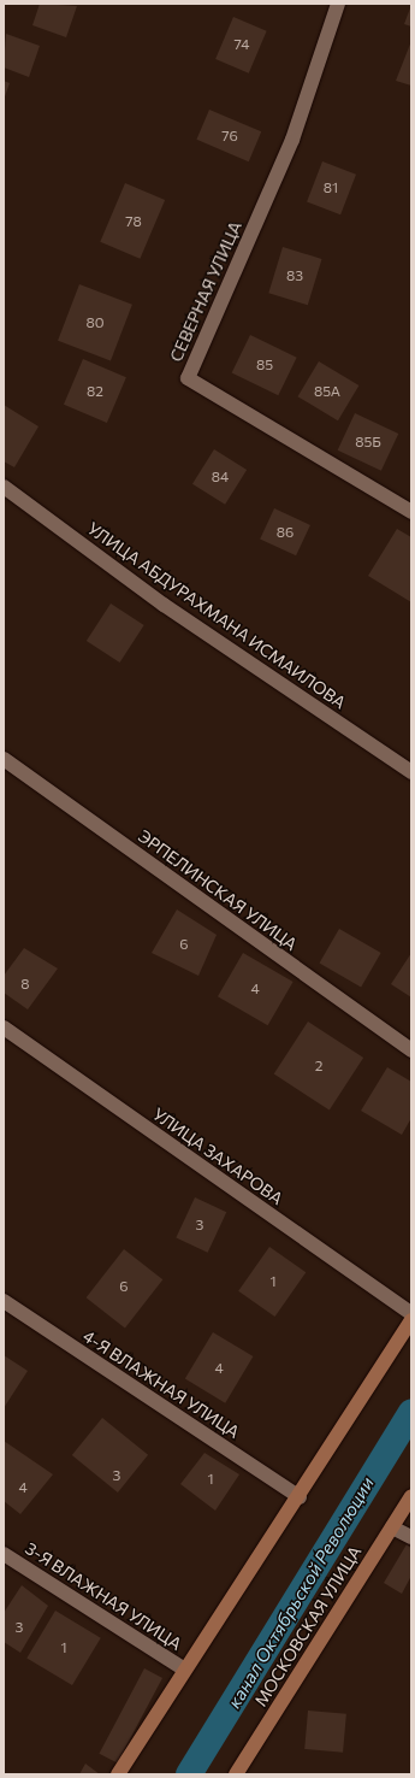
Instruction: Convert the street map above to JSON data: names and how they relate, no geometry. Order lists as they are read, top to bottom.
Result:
{
  "streets": {
    "main road": ["МОСКОВСКАЯ УЛИЦА"],
    "street": [
      "СЕВЕРНАЯ УЛИЦА",
      "УЛИЦА АБДУРАХМАНА ИСМАИЛОВА",
      "ЭРПЕЛИНСКАЯ УЛИЦА",
      "УЛИЦА ЗАХАРОВА",
      "4-Я ВЛАЖНАЯ УЛИЦА",
      "3-Я ВЛАЖНАЯ УЛИЦА"
    ]
  },
  "water": ["канал Октябрьской Революции"],
  "house_numbers": [
    "74",
    "76",
    "81",
    "78",
    "83",
    "80",
    "85",
    "82",
    "85А",
    "85Б",
    "84",
    "86",
    "6",
    "8",
    "4",
    "2",
    "3",
    "1",
    "6",
    "4",
    "3",
    "1",
    "4",
    "3",
    "1"
  ]
}
